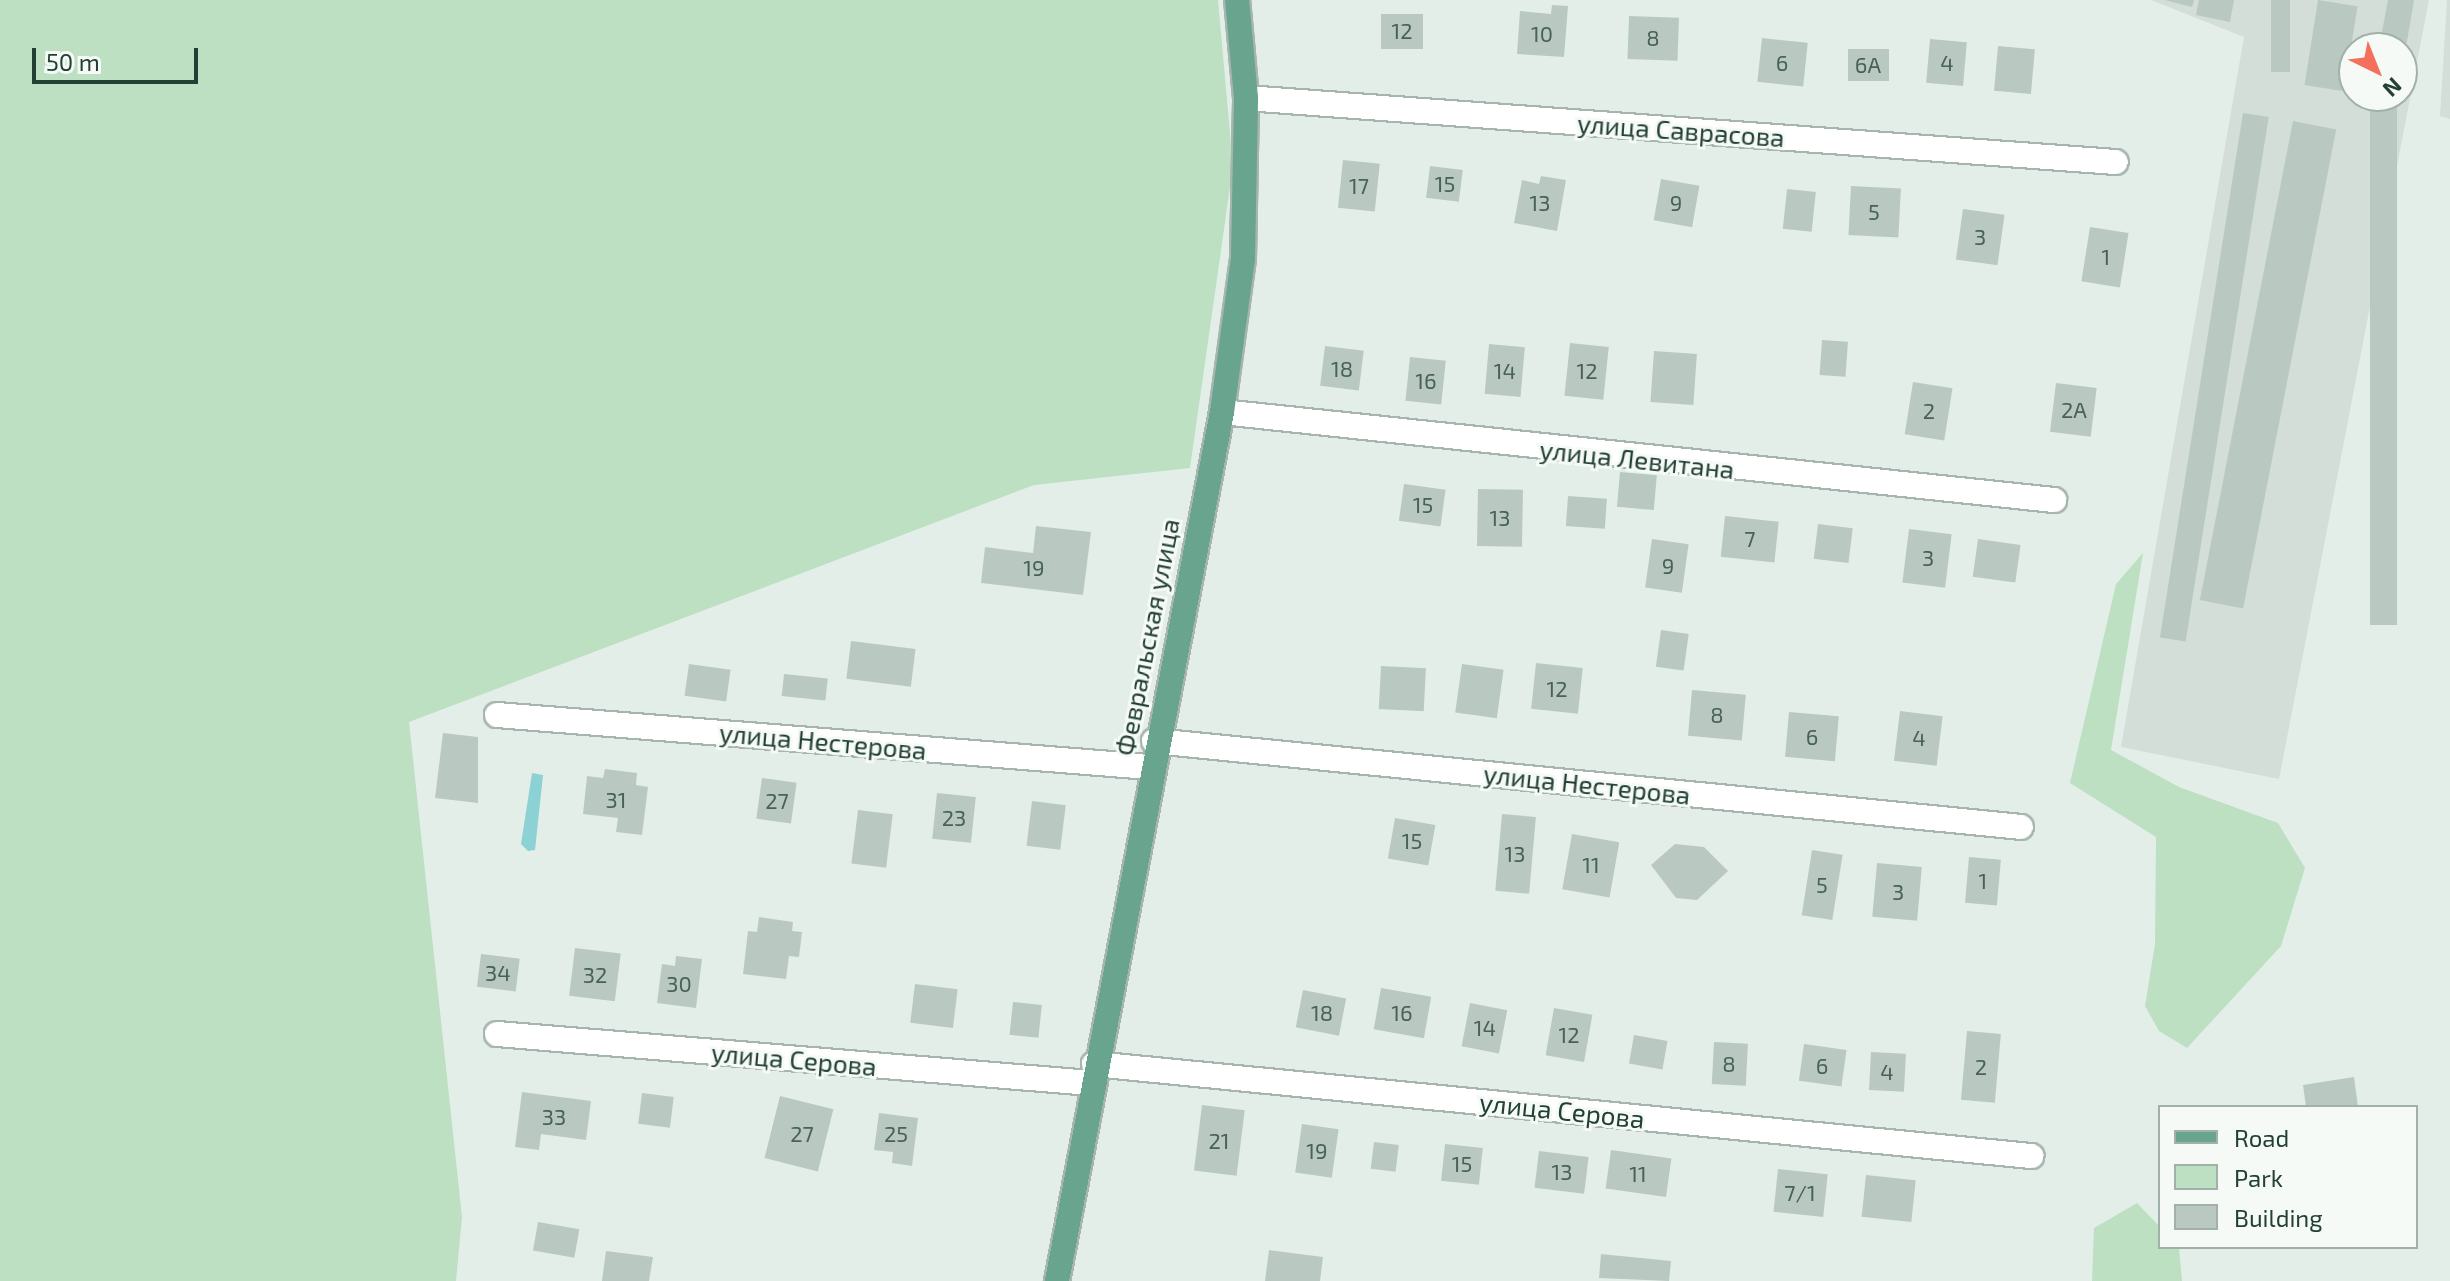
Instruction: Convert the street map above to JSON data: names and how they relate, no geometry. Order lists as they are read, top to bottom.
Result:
{
  "streets": {
    "main road": ["Февральская улица"],
    "street": [
      "улица Саврасова",
      "улица Левитана",
      "улица Нестерова",
      "улица Серова"
    ]
  },
  "crossings": [
    ["улица Саврасова", "Февральская улица"],
    ["улица Левитана", "Февральская улица"],
    ["Февральская улица", "улица Нестерова"],
    ["Февральская улица", "улица Серова"]
  ],
  "house_numbers": [
    "12",
    "10",
    "8",
    "6",
    "4",
    "6А",
    "15",
    "17",
    "13",
    "9",
    "5",
    "3",
    "1",
    "18",
    "14",
    "12",
    "16",
    "2А",
    "2",
    "15",
    "13",
    "7",
    "3",
    "9",
    "19",
    "12",
    "8",
    "6",
    "4",
    "31",
    "27",
    "23",
    "15",
    "13",
    "11",
    "1",
    "5",
    "3",
    "34",
    "32",
    "30",
    "18",
    "16",
    "14",
    "12",
    "8",
    "6",
    "2",
    "4",
    "33",
    "27",
    "25",
    "21",
    "19",
    "15",
    "13",
    "11",
    "7/1"
  ],
  "legend": ["Road", "Park", "Building"],
  "scale_bar": "50 m",
  "north": "bottom right"
}
